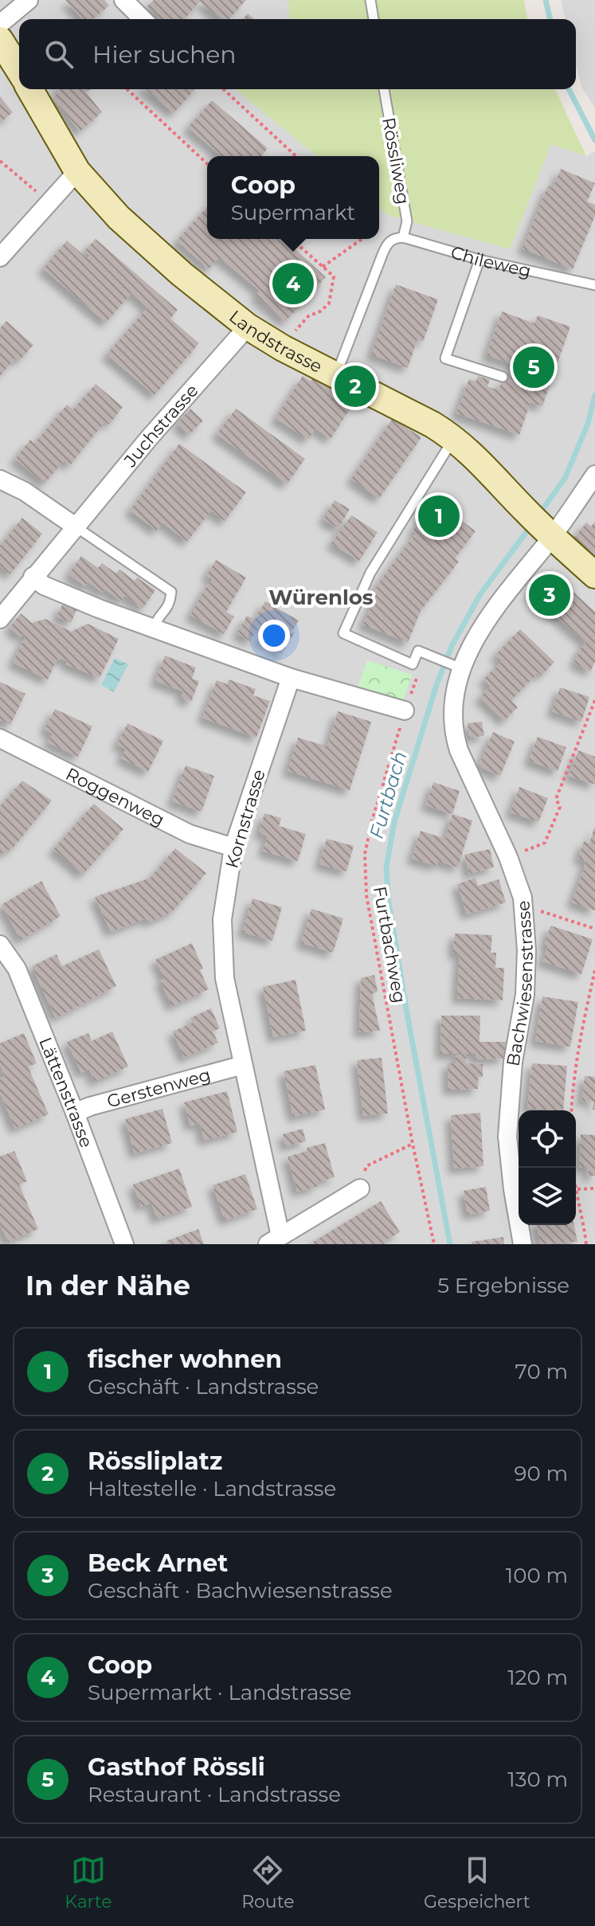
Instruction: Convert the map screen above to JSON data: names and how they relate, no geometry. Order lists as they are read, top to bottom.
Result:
{
  "streets": {
    "main road": ["Landstrasse"],
    "street": [
      "Juchstrasse",
      "Roggenweg",
      "Kornstrasse",
      "Bachwiesenstrasse",
      "Gerstenweg",
      "Lättenstrasse"
    ],
    "lane": ["Rössliweg", "Chileweg"],
    "path": ["Furtbachweg"]
  },
  "crossings": [
    ["Rössliweg", "Chileweg"],
    ["Landstrasse", "Juchstrasse"],
    ["Landstrasse", "Bachwiesenstrasse"],
    ["Roggenweg", "Kornstrasse"],
    ["Kornstrasse", "Gerstenweg"],
    ["Gerstenweg", "Lättenstrasse"]
  ],
  "districts": ["Würenlos"],
  "water": ["Furtbach"],
  "page": {
    "search": "Hier suchen",
    "popup": ["Coop", "Supermarkt"],
    "pins": [
      "4",
      "5",
      "2",
      "1",
      "3"
    ],
    "heading": ["In der Nähe", "5 Ergebnisse"],
    "list": [
      {
        "mark": "1",
        "name": "fischer wohnen",
        "note": "Geschäft · Landstrasse",
        "value": "70 m"
      },
      {
        "mark": "2",
        "name": "Rössliplatz",
        "note": "Haltestelle · Landstrasse",
        "value": "90 m"
      },
      {
        "mark": "3",
        "name": "Beck Arnet",
        "note": "Geschäft · Bachwiesenstrasse",
        "value": "100 m"
      },
      {
        "mark": "4",
        "name": "Coop",
        "note": "Supermarkt · Landstrasse",
        "value": "120 m"
      },
      {
        "mark": "5",
        "name": "Gasthof Rössli",
        "note": "Restaurant · Landstrasse",
        "value": "130 m"
      }
    ],
    "nav": ["Karte", "Route", "Gespeichert"]
  }
}
